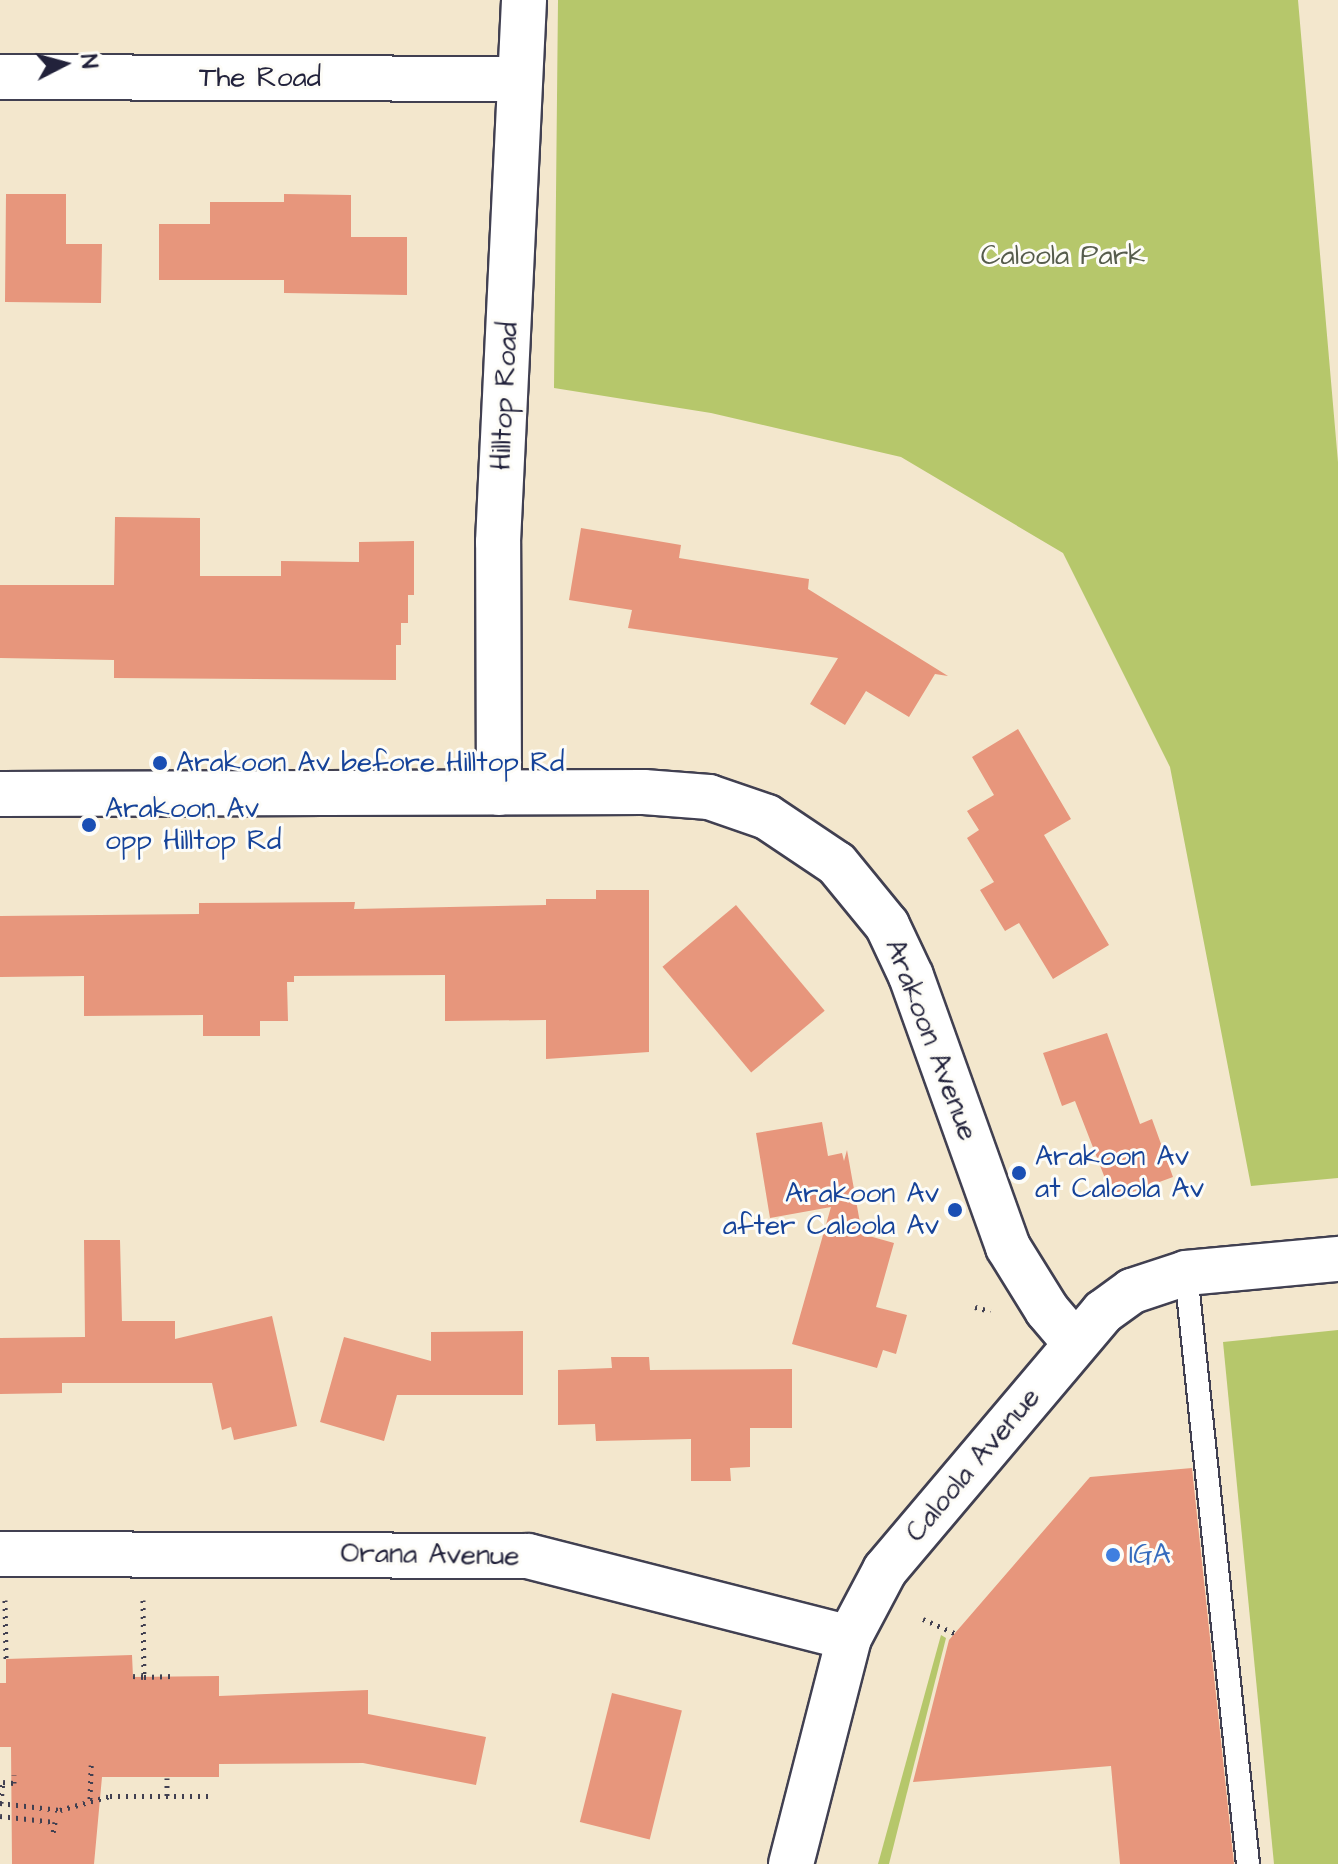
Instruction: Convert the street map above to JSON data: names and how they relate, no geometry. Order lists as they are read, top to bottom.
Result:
{
  "streets": {
    "street": [
      "The Road",
      "Hilltop Road",
      "Arakoon Avenue",
      "Caloola Avenue",
      "Orana Avenue"
    ]
  },
  "crossings": [
    ["The Road", "Hilltop Road"],
    ["Hilltop Road", "Arakoon Avenue"],
    ["Arakoon Avenue", "Caloola Avenue"],
    ["Caloola Avenue", "Orana Avenue"]
  ],
  "parks": ["Caloola Park"],
  "places": [
    "Arakoon Av before Hilltop Rd",
    "Arakoon Av opp Hilltop Rd",
    "Arakoon Av at Caloola Av",
    "Arakoon Av after Caloola Av",
    "IGA"
  ],
  "north": "right"
}
